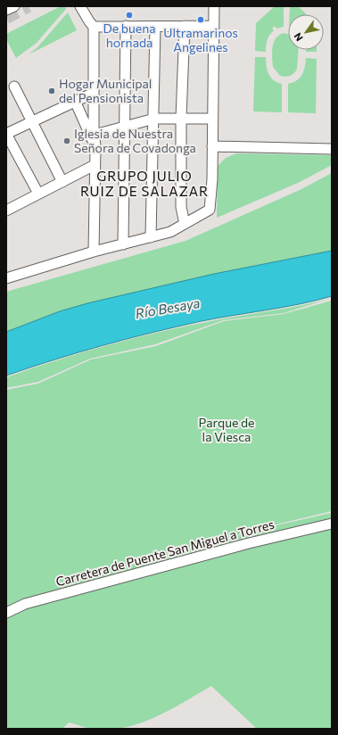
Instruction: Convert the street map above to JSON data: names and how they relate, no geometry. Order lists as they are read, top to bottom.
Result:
{
  "streets": {
    "street": ["Carretera de Puente San Miguel a Torres"]
  },
  "districts": ["GRUPO JULIO RUIZ DE SALAZAR"],
  "water": ["Río Besaya"],
  "parks": ["Parque de la Viesca"],
  "places": [
    "De buena hornada",
    "Ultramarinos Angelines",
    "Hogar Municipal del Pensionista",
    "Iglesia de Nuestra Señora de Covadonga"
  ],
  "north": "bottom left"
}
